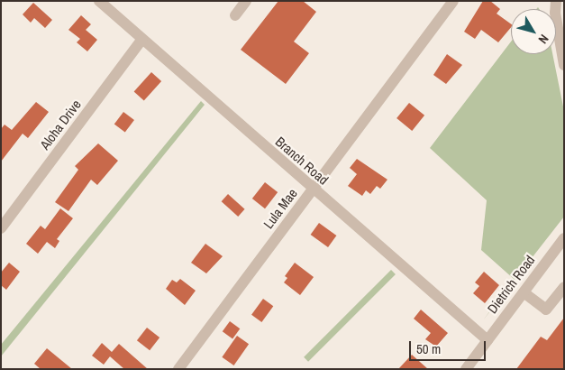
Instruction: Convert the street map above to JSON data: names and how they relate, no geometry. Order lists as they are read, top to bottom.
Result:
{
  "streets": {
    "street": [
      "Aloha Drive",
      "Branch Road",
      "Lula Mae",
      "Dietrich Road"
    ]
  },
  "crossings": [
    ["Aloha Drive", "Branch Road"],
    ["Branch Road", "Lula Mae"],
    ["Branch Road", "Dietrich Road"]
  ],
  "scale_bar": "50 m",
  "north": "bottom right"
}
